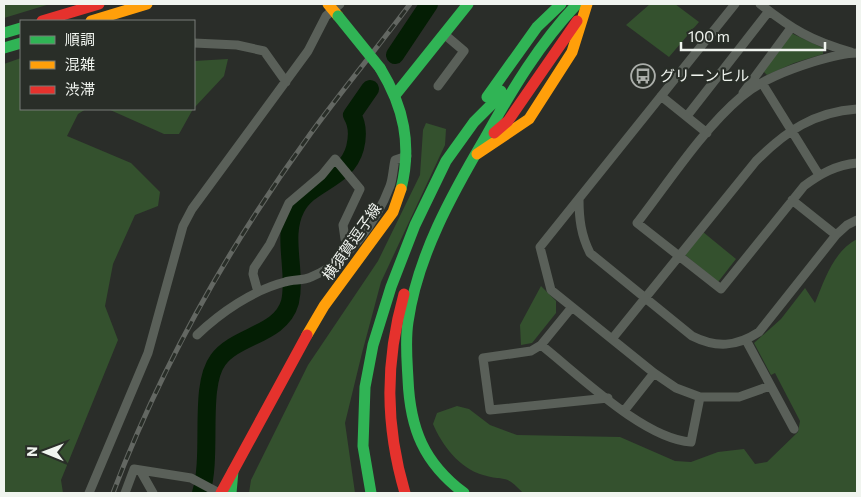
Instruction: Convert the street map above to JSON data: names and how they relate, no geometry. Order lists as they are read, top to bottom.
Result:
{
  "streets": {
    "main road": ["横須賀逗子線"]
  },
  "places": {
    "bus stop": ["グリーンヒル"]
  },
  "legend": ["順調", "混雑", "渋滞"],
  "scale_bar": "100 m",
  "north": "left"
}
